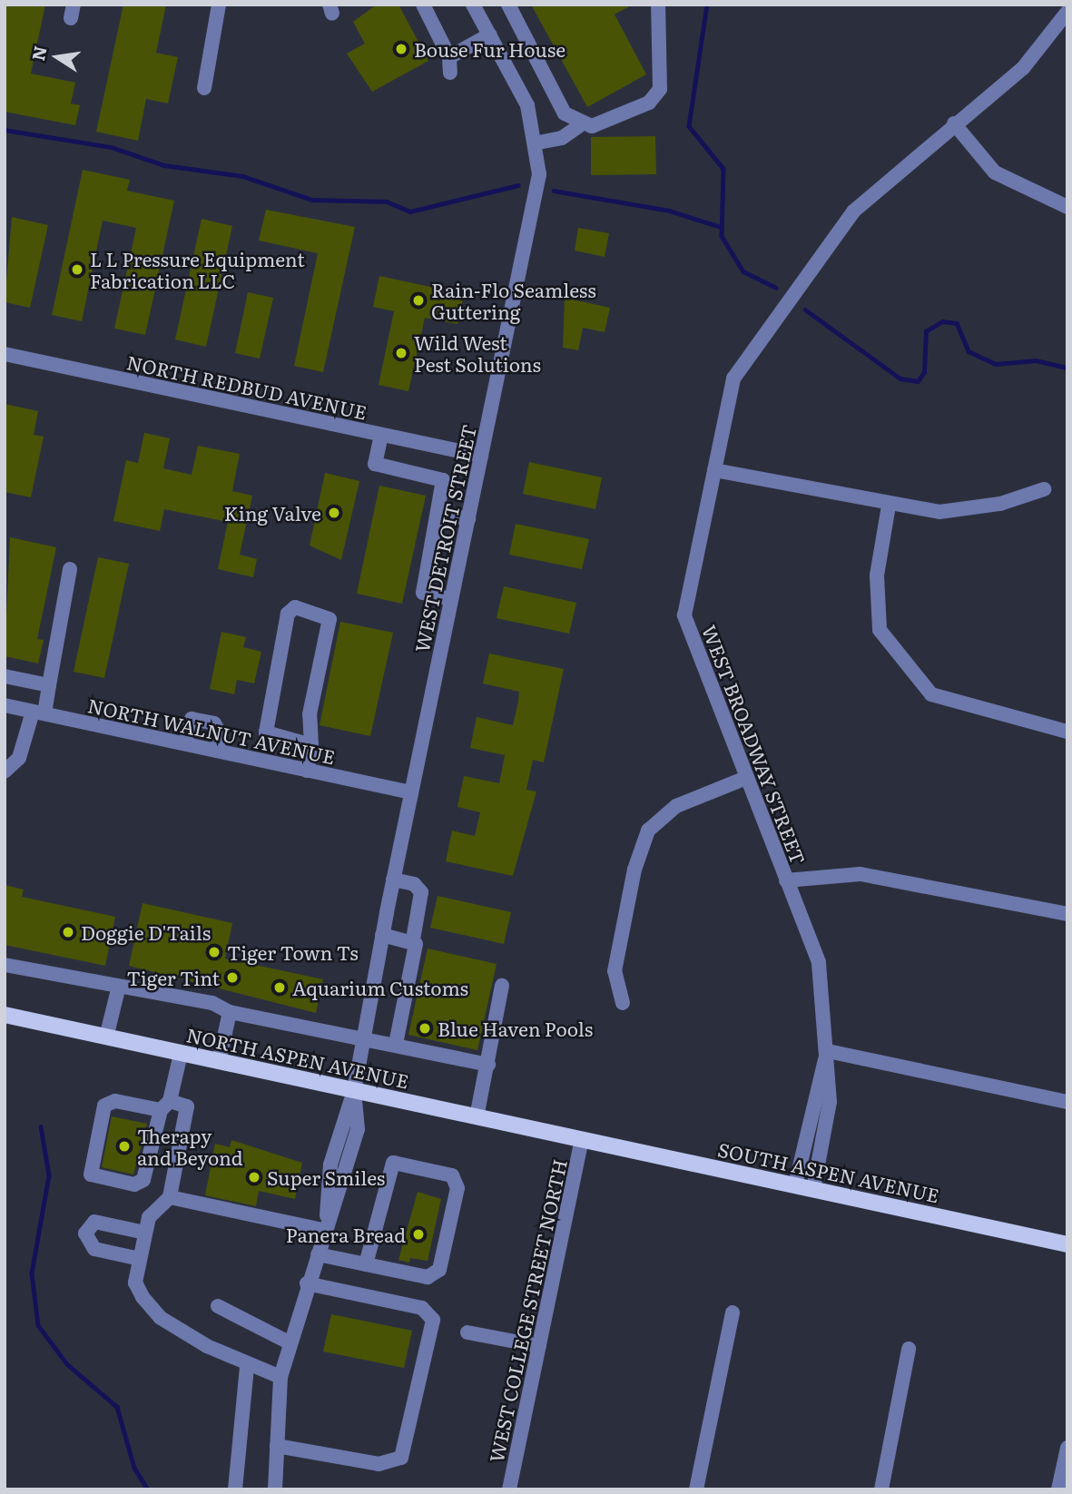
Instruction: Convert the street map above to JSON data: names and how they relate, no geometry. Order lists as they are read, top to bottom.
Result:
{
  "streets": {
    "main road": ["NORTH ASPEN AVENUE", "SOUTH ASPEN AVENUE"],
    "street": [
      "NORTH REDBUD AVENUE",
      "WEST DETROIT STREET",
      "NORTH WALNUT AVENUE",
      "WEST BROADWAY STREET",
      "WEST COLLEGE STREET NORTH"
    ]
  },
  "crossings": [
    ["NORTH REDBUD AVENUE", "WEST DETROIT STREET"],
    ["WEST DETROIT STREET", "NORTH WALNUT AVENUE"],
    ["WEST DETROIT STREET", "NORTH ASPEN AVENUE"],
    ["WEST BROADWAY STREET", "SOUTH ASPEN AVENUE"],
    ["NORTH ASPEN AVENUE", "SOUTH ASPEN AVENUE"],
    ["NORTH ASPEN AVENUE", "WEST COLLEGE STREET NORTH"],
    ["SOUTH ASPEN AVENUE", "WEST COLLEGE STREET NORTH"]
  ],
  "places": [
    "Bouse Fur House",
    "L L Pressure Equipment Fabrication LLC",
    "Rain-Flo Seamless Guttering",
    "Wild West Pest Solutions",
    "King Valve",
    "Doggie D'Tails",
    "Tiger Town Ts",
    "Tiger Tint",
    "Aquarium Customs",
    "Blue Haven Pools",
    "Therapy and Beyond",
    "Super Smiles",
    "Panera Bread"
  ],
  "north": "left"
}
